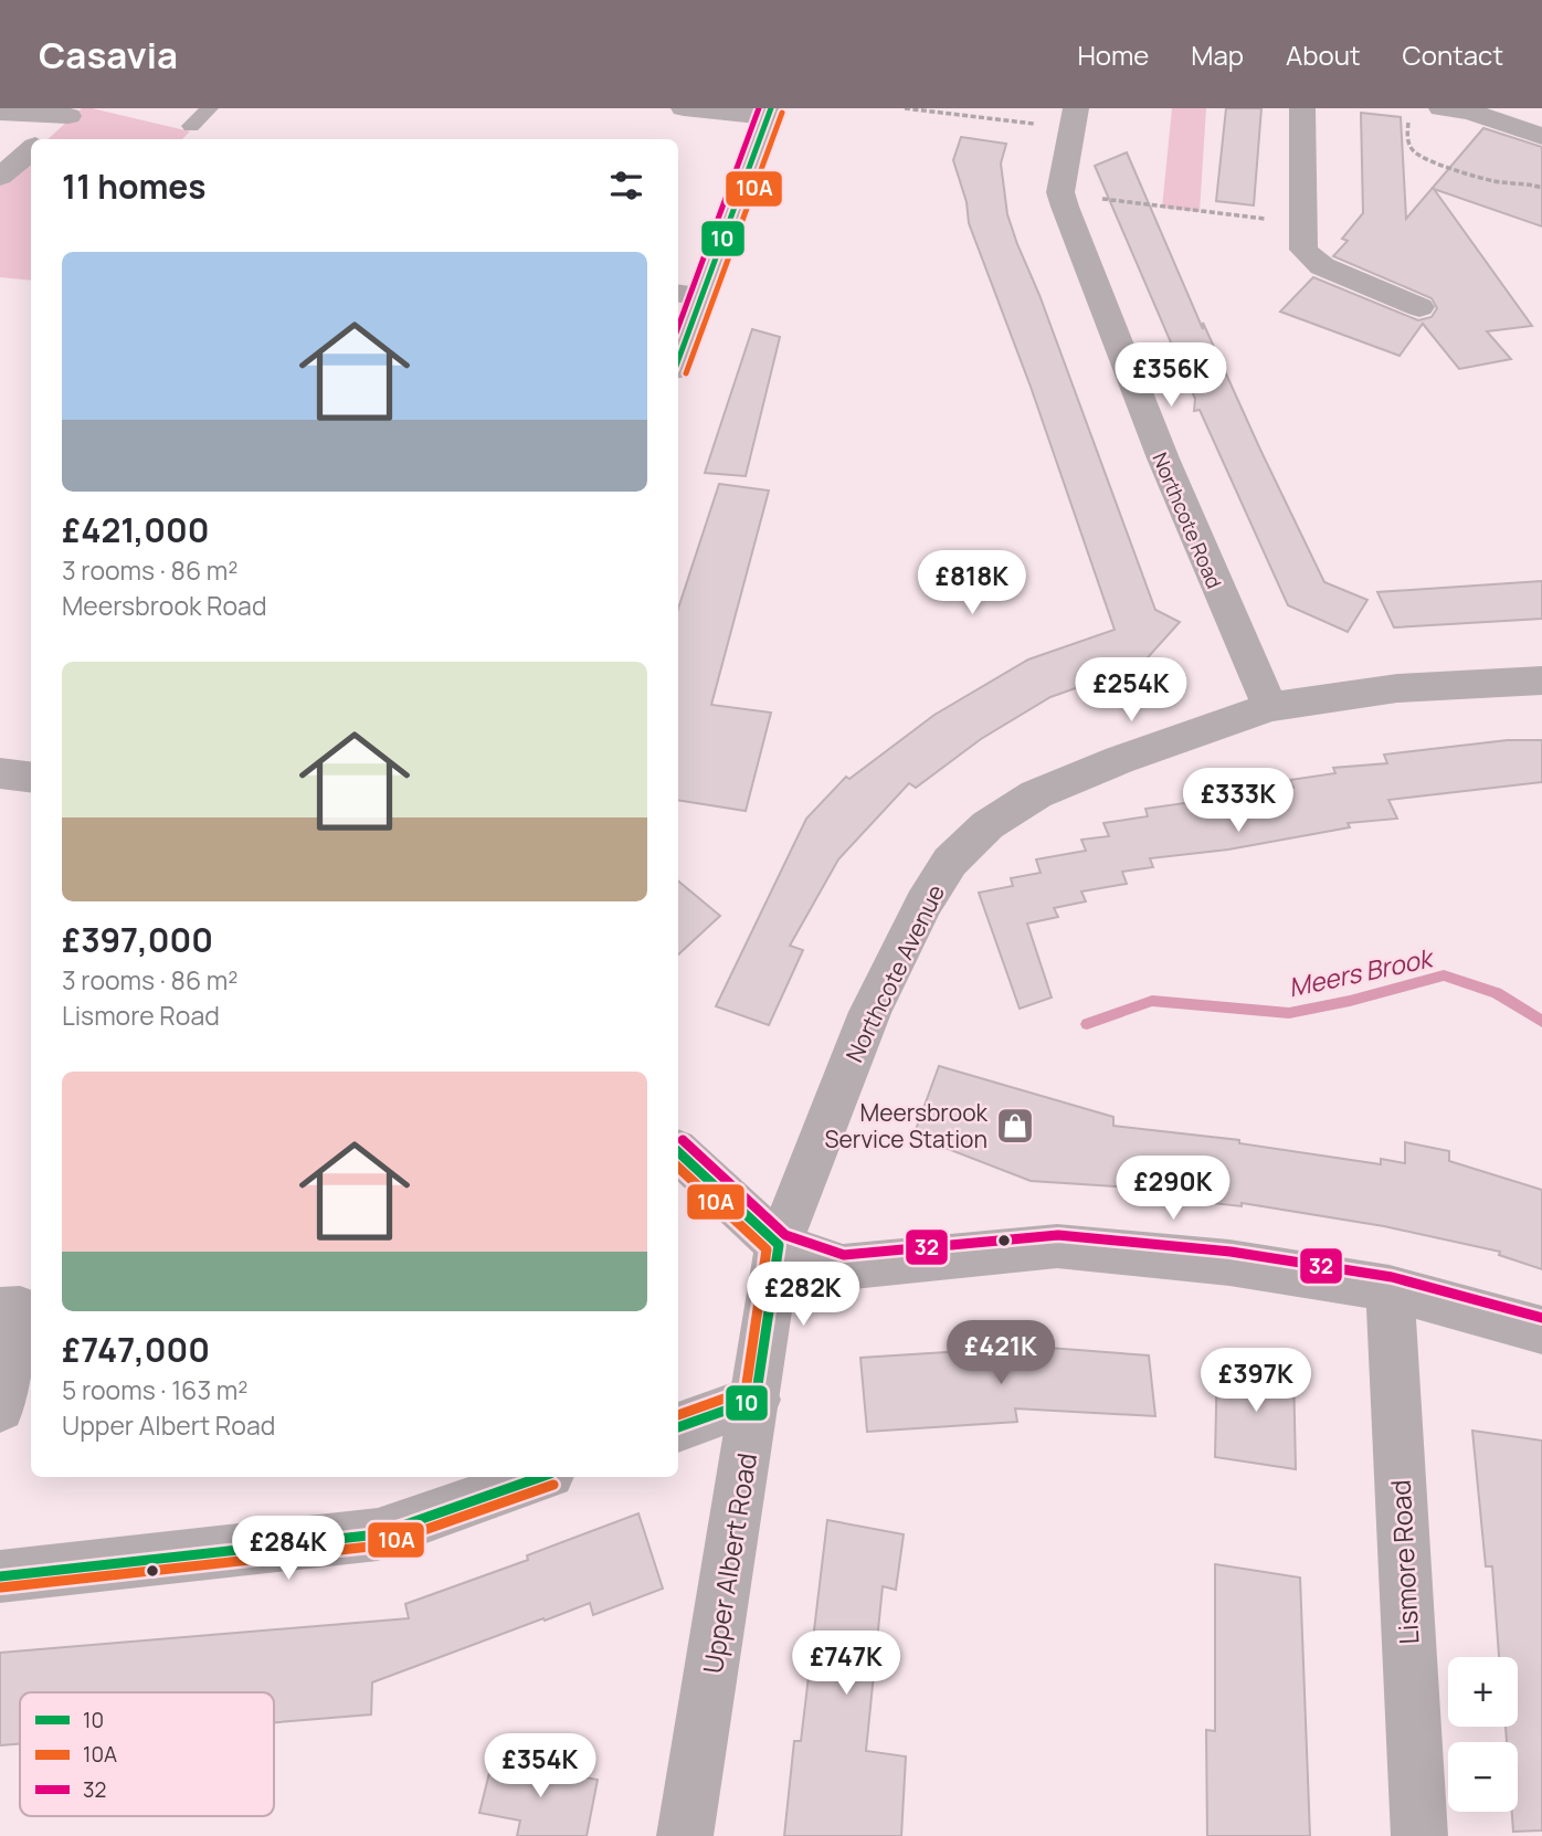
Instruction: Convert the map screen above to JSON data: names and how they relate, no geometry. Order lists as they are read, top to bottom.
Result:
{
  "streets": {
    "street": [
      "Northcote Road",
      "Northcote Avenue",
      "Lismore Road",
      "Upper Albert Road"
    ]
  },
  "crossings": [
    ["Northcote Road", "Northcote Avenue"],
    ["Northcote Avenue", "Upper Albert Road"]
  ],
  "water": ["Meers Brook"],
  "places": {
    "shop": ["Meersbrook Service Station"]
  },
  "lines": ["transit line 10", "transit line 32", "transit line 10A"],
  "legend": ["10", "10A", "32"],
  "page": {
    "header": "Casavia",
    "nav": [
      "Home",
      "Map",
      "About",
      "Contact"
    ],
    "heading": "11 homes",
    "list": [
      {
        "name": "£421,000",
        "note": "3 rooms · 86 m² · Meersbrook Road"
      },
      {
        "name": "£397,000",
        "note": "3 rooms · 86 m² · Lismore Road"
      },
      {
        "name": "£747,000",
        "note": "5 rooms · 163 m² · Upper Albert Road"
      }
    ],
    "price": [
      "£356K",
      "£818K",
      "£254K",
      "£333K",
      "£290K",
      "£282K",
      "£421K",
      "£397K",
      "£284K",
      "£747K",
      "£354K"
    ],
    "map_buttons": ["+", "−"]
  }
}
